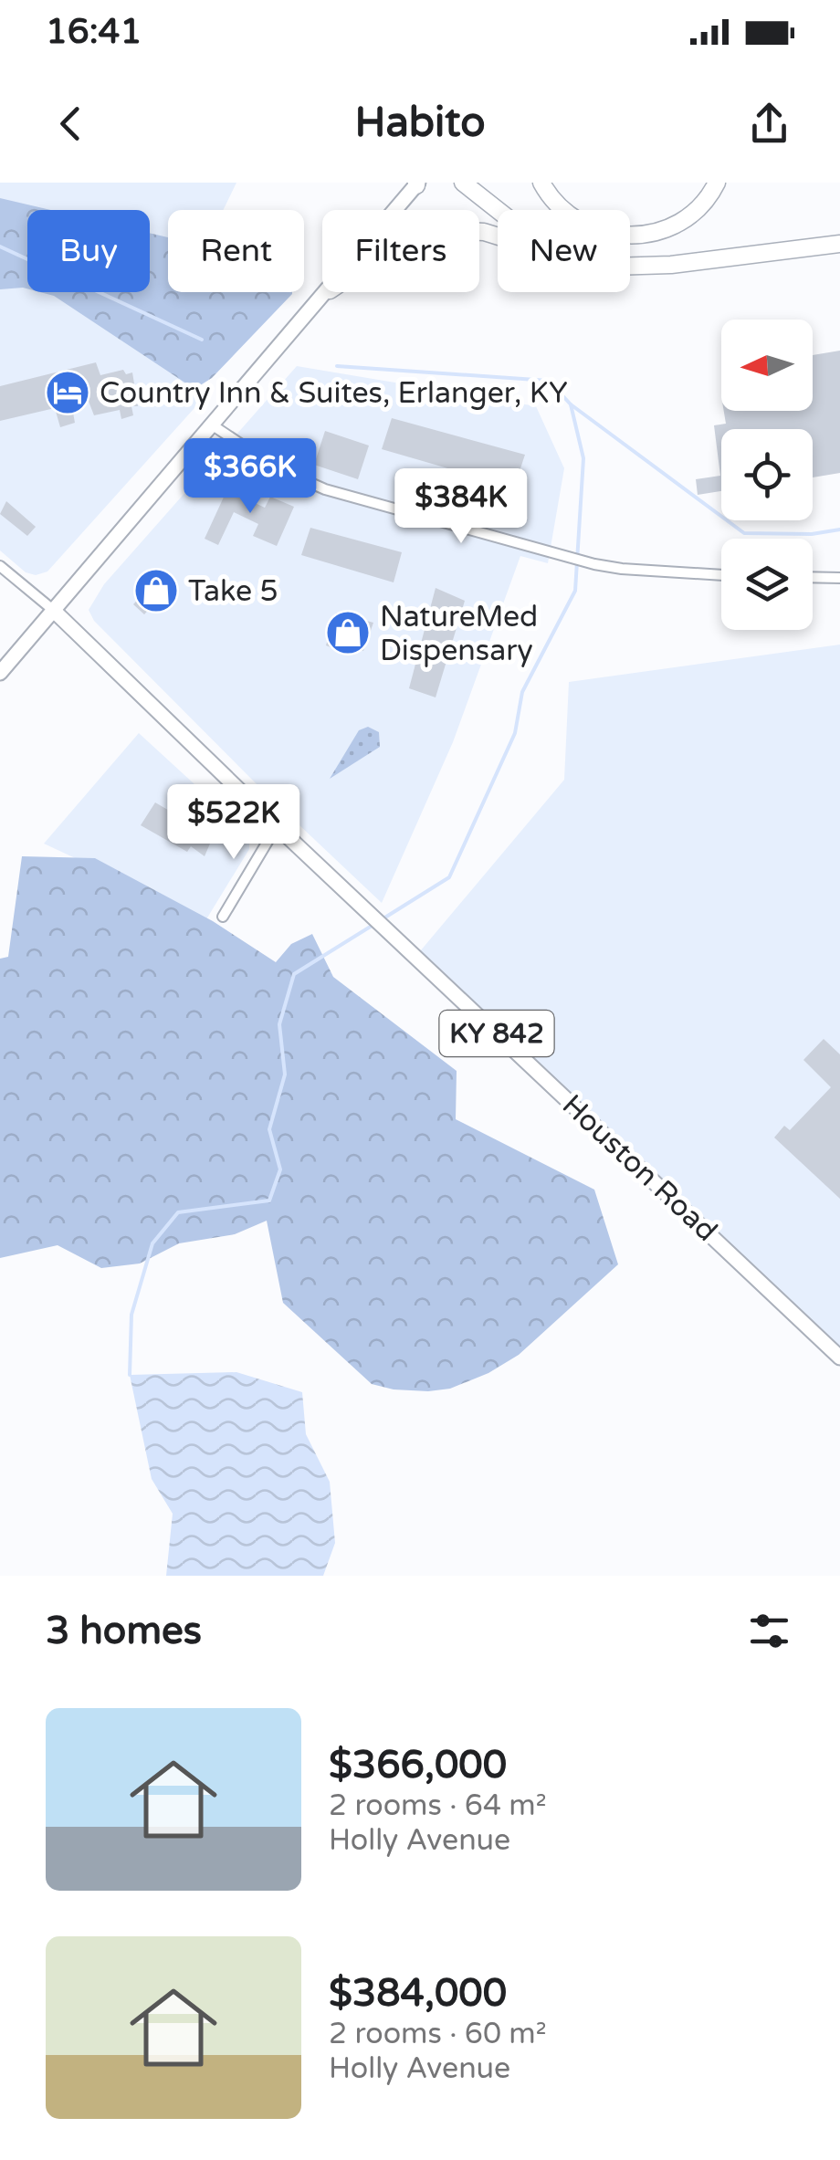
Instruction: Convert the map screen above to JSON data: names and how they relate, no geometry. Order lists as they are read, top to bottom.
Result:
{
  "streets": {
    "main road": ["KY 842", "Houston Road"]
  },
  "places": {
    "hotel": ["Country Inn & Suites, Erlanger, KY"],
    "shop": ["Take 5", "NatureMed Dispensary"]
  },
  "north": "left",
  "page": {
    "status": "16:41",
    "header": "Habito",
    "chip": [
      "Buy",
      "Rent",
      "Filters",
      "New"
    ],
    "price": ["$366K", "$384K", "$522K"],
    "heading": "3 homes",
    "list": [
      {
        "name": "$366,000",
        "note": "2 rooms · 64 m² · Holly Avenue"
      },
      {
        "name": "$384,000",
        "note": "2 rooms · 60 m² · Holly Avenue"
      }
    ]
  }
}
